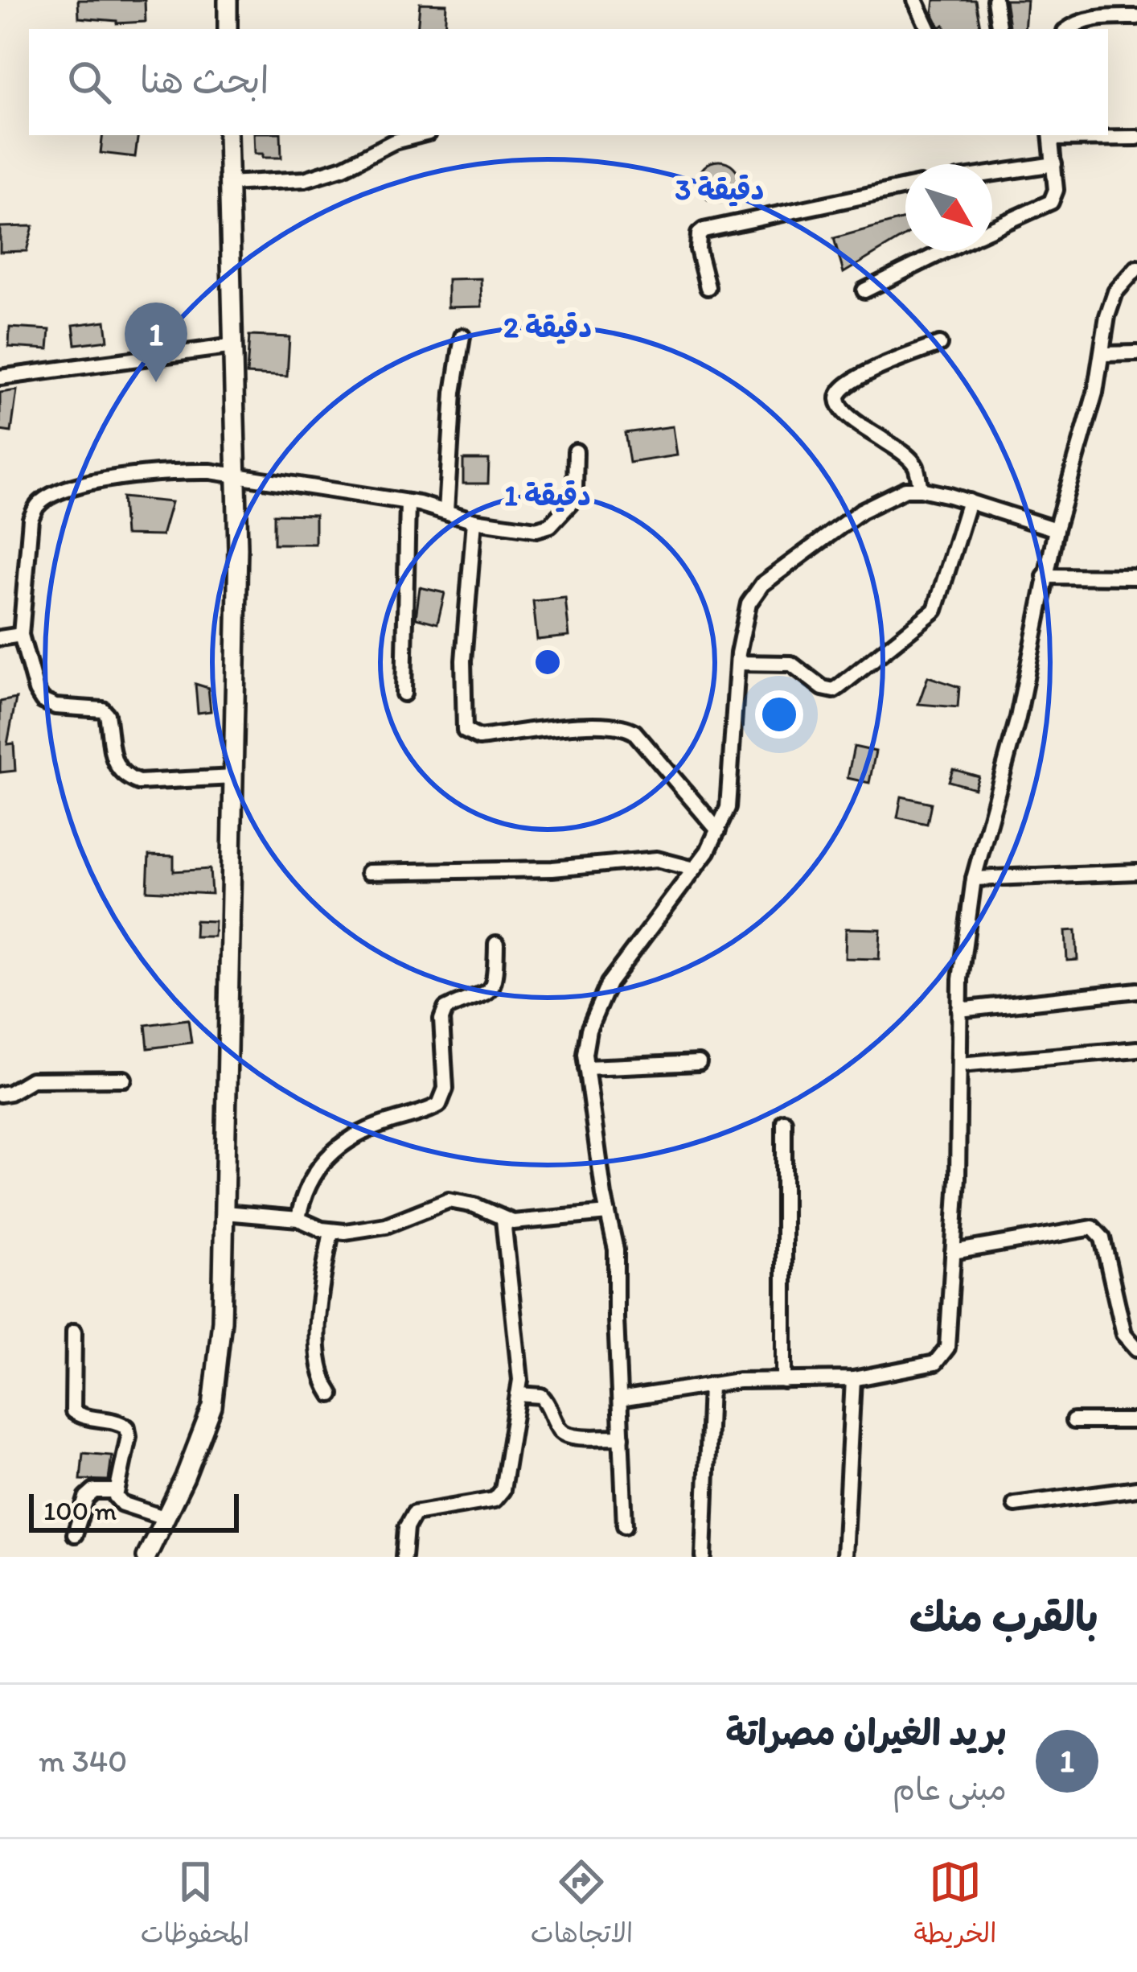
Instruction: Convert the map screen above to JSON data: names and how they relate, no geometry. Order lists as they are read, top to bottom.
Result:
{
  "scale_bar": "100 m",
  "north": "bottom right",
  "page": {
    "search": "ابحث هنا",
    "pins": "1",
    "scale": "100 m",
    "heading": "بالقرب منك",
    "list": [
      {
        "mark": "1",
        "name": "بريد الغيران مصراتة",
        "note": "مبنى عام",
        "value": "340 m"
      }
    ],
    "nav": ["الخريطة", "الاتجاهات", "المحفوظات"]
  },
  "rings": ["3 دقيقة", "2 دقيقة", "1 دقيقة"]
}
